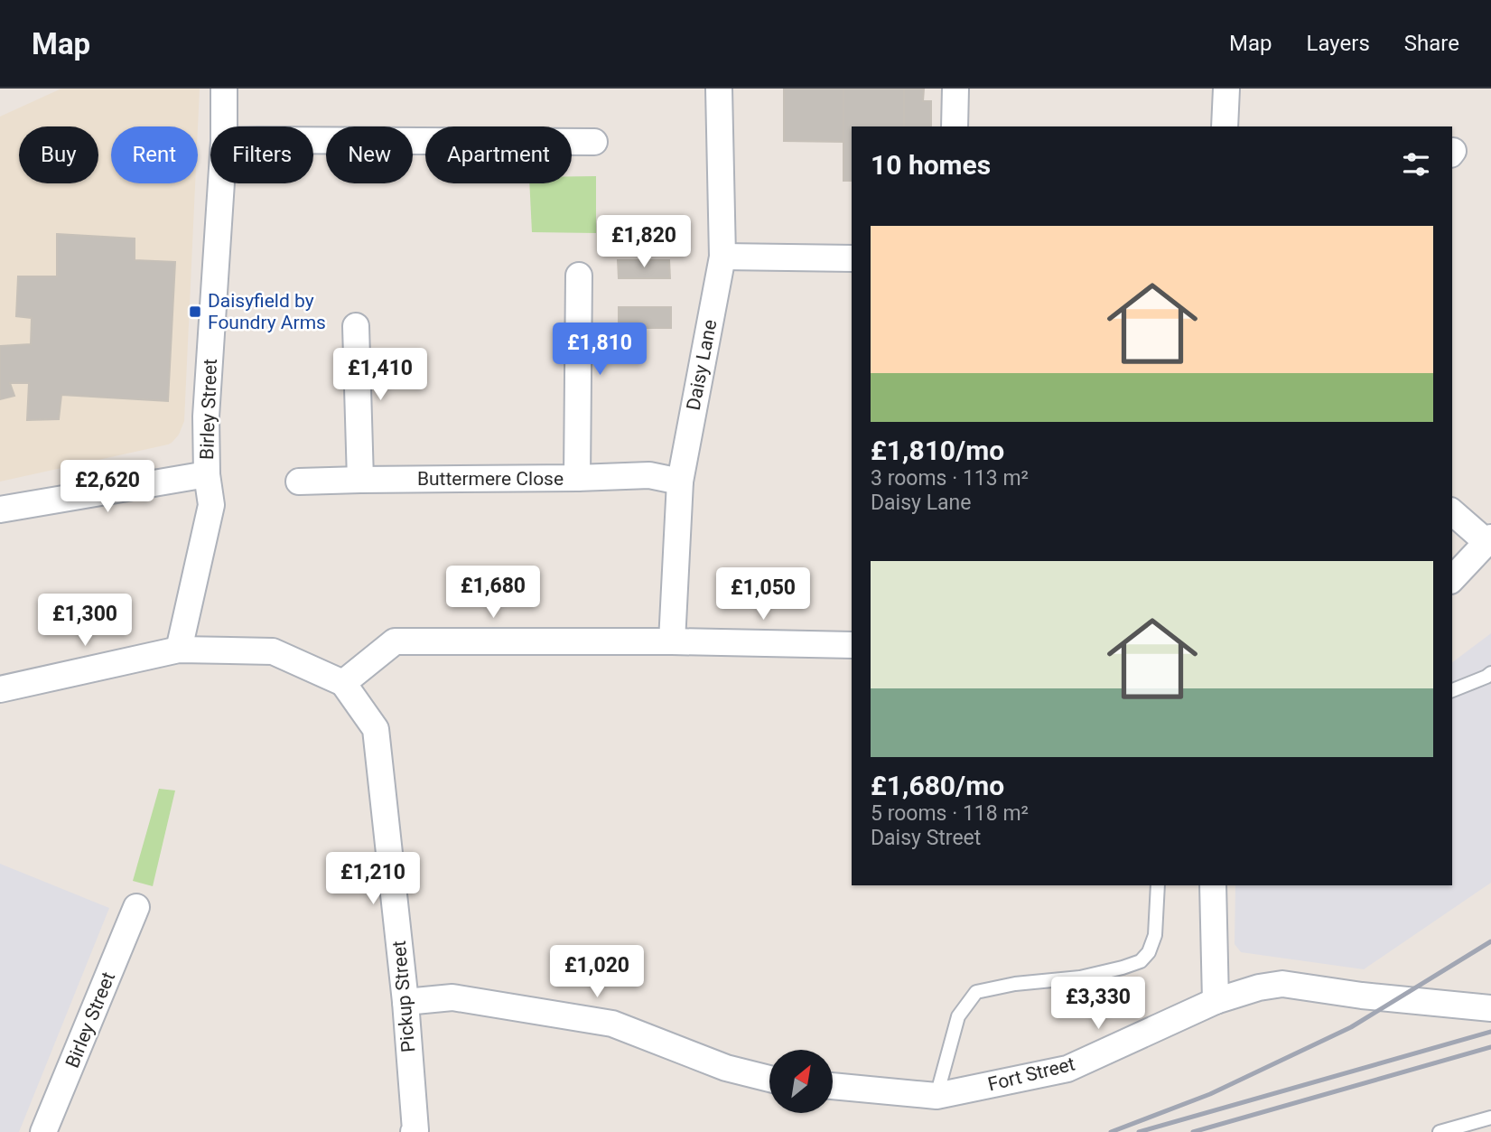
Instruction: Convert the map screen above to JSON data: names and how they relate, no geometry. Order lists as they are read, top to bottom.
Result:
{
  "streets": {
    "street": [
      "Daisy Lane",
      "Birley Street",
      "Buttermere Close",
      "Pickup Street",
      "Fort Street"
    ]
  },
  "crossings": [
    ["Daisy Lane", "Buttermere Close"]
  ],
  "places": {
    "transit": ["Daisyfield by Foundry Arms"]
  },
  "north": "top right",
  "page": {
    "header": "Map",
    "nav": ["Map", "Layers", "Share"],
    "chip": [
      "Buy",
      "Rent",
      "Filters",
      "New",
      "Apartment"
    ],
    "heading": "10 homes",
    "list": [
      {
        "name": "£1,810/mo",
        "note": "3 rooms · 113 m² · Daisy Lane"
      },
      {
        "name": "£1,680/mo",
        "note": "5 rooms · 118 m² · Daisy Street"
      }
    ],
    "price": [
      "£1,820",
      "£1,810",
      "£1,410",
      "£2,620",
      "£1,680",
      "£1,050",
      "£1,300",
      "£1,210",
      "£1,020",
      "£3,330"
    ]
  }
}
